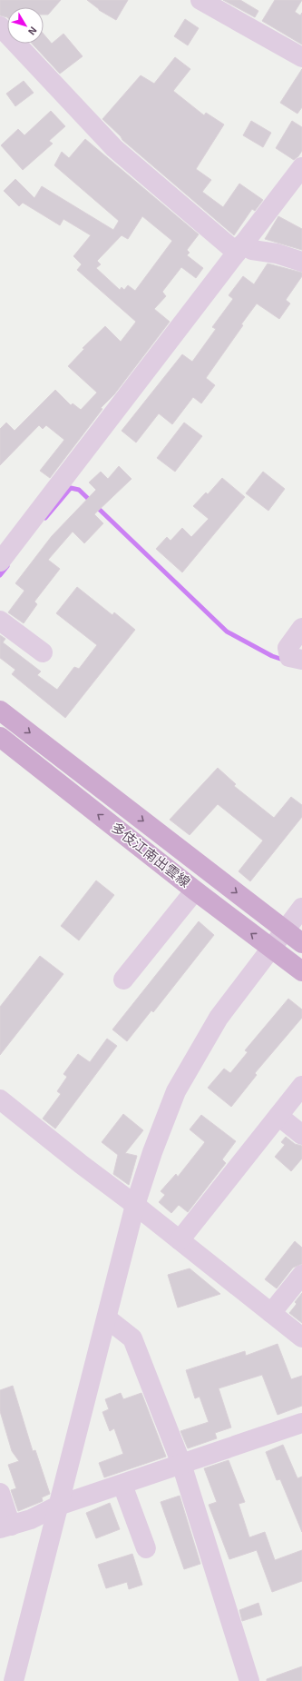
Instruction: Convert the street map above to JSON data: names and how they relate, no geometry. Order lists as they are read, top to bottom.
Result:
{
  "streets": {
    "main road": ["多伎江南出雲線"]
  },
  "north": "bottom right"
}
